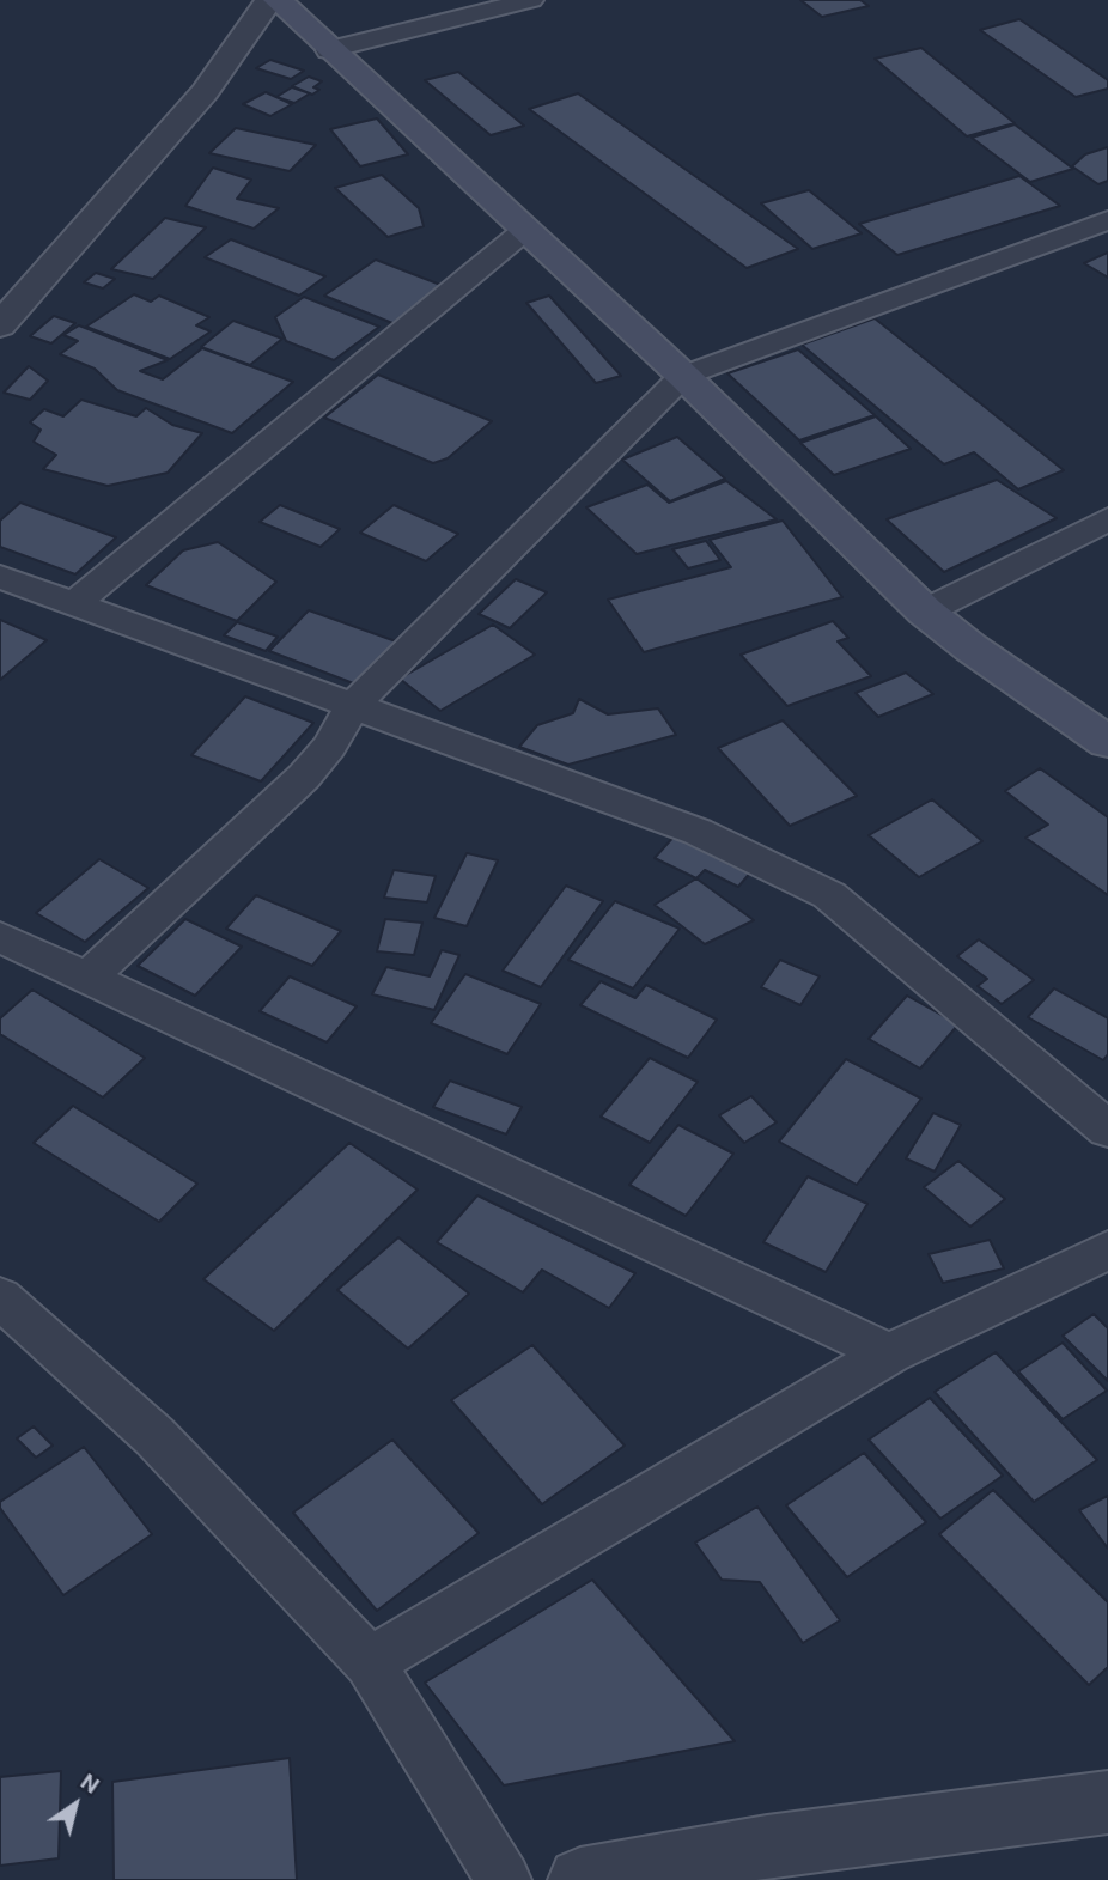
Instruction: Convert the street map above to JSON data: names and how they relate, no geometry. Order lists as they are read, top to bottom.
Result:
{
  "north": "top right"
}
